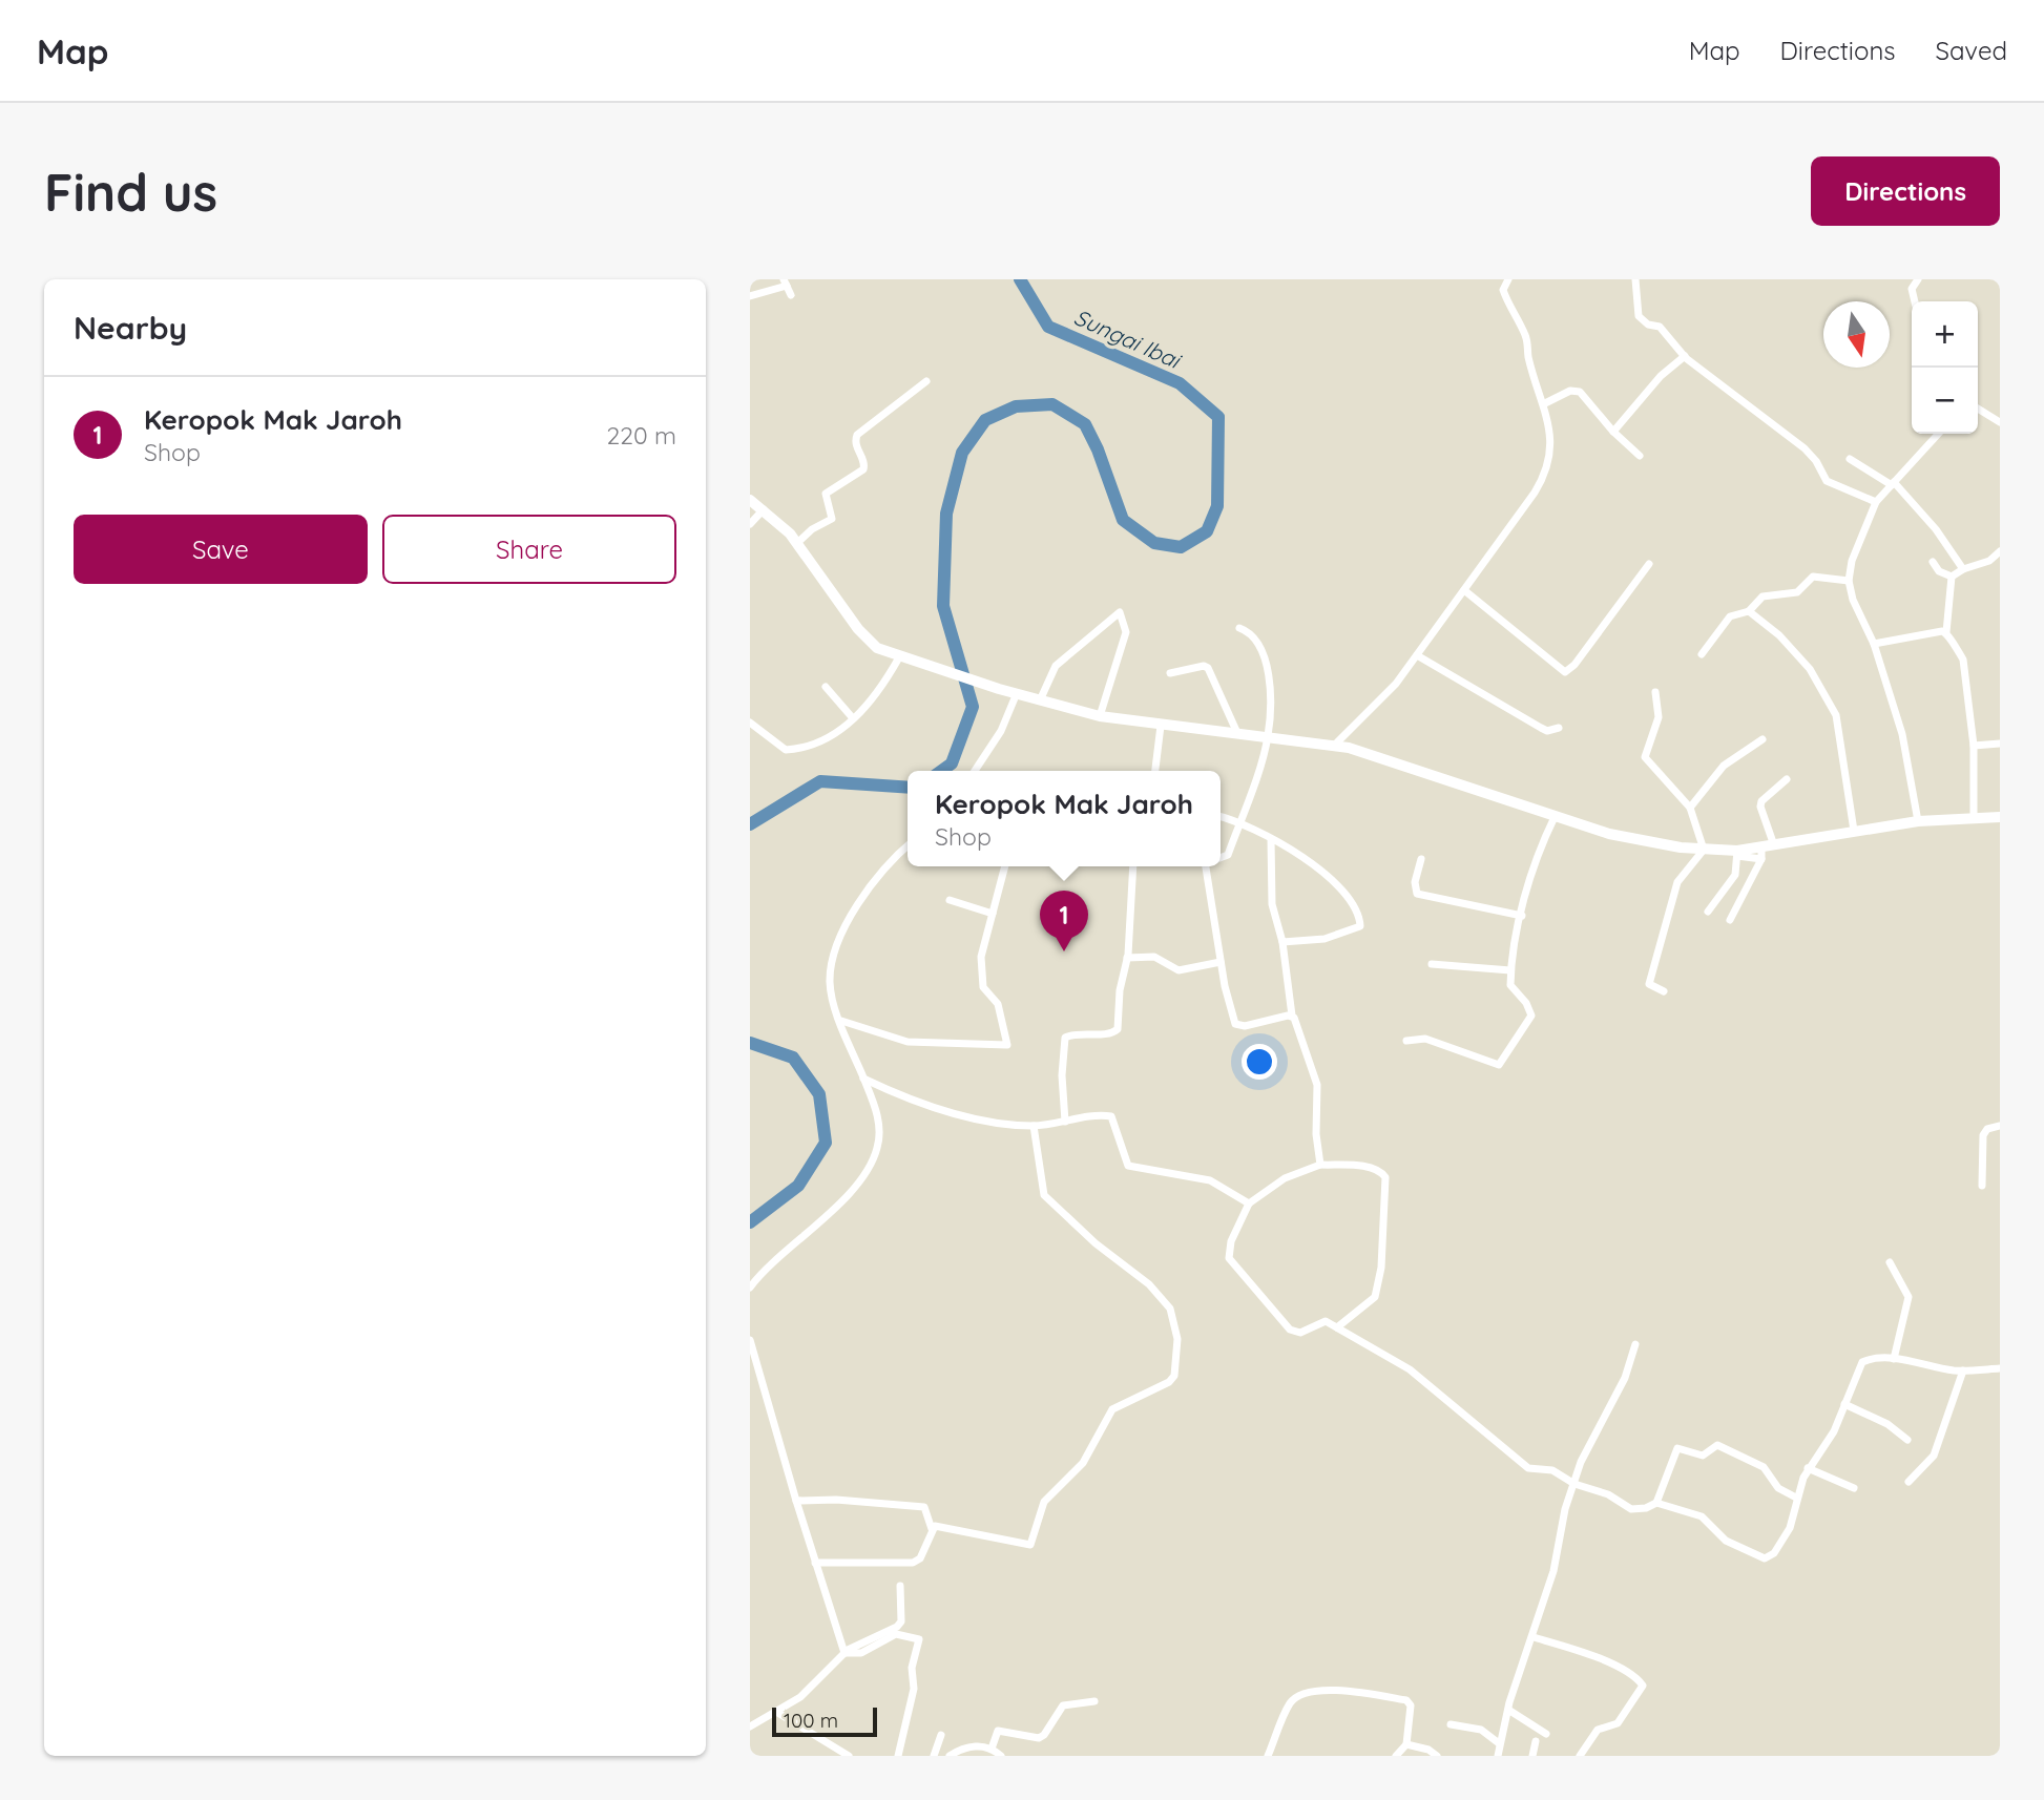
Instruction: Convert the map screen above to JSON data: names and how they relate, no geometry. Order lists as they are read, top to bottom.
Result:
{
  "water": ["Sungai Ibai"],
  "scale_bar": "100 m",
  "north": "bottom",
  "page": {
    "header": "Map",
    "nav": ["Map", "Directions", "Saved"],
    "buttons": [
      "Directions",
      ["Save", "Share"]
    ],
    "title": "Find us",
    "heading": "Nearby",
    "map_buttons": ["+", "−"],
    "list": [
      {
        "mark": "1",
        "name": "Keropok Mak Jaroh",
        "note": "Shop",
        "value": "220 m"
      }
    ],
    "popup": ["Keropok Mak Jaroh", "Shop"],
    "pins": "1",
    "scale": "100 m"
  }
}
